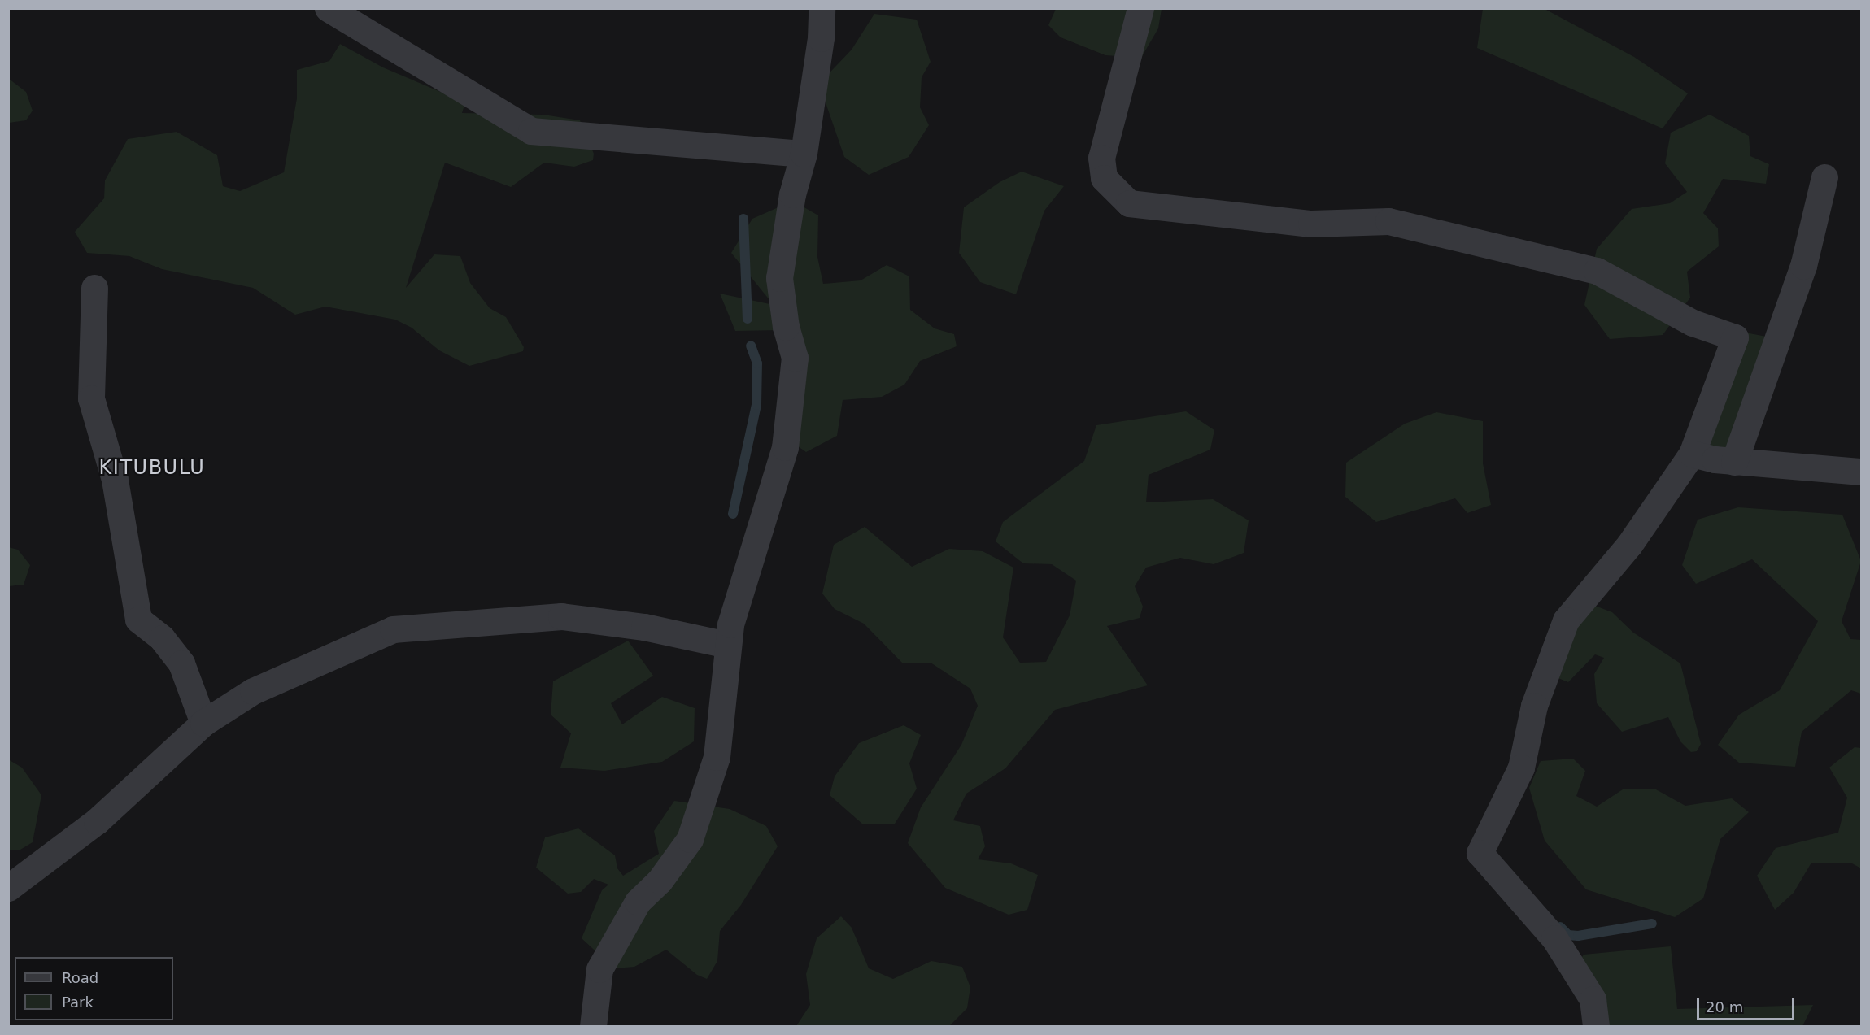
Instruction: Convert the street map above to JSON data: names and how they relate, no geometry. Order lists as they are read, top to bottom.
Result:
{
  "districts": ["KITUBULU"],
  "legend": ["Road", "Park"],
  "scale_bar": "20 m"
}
